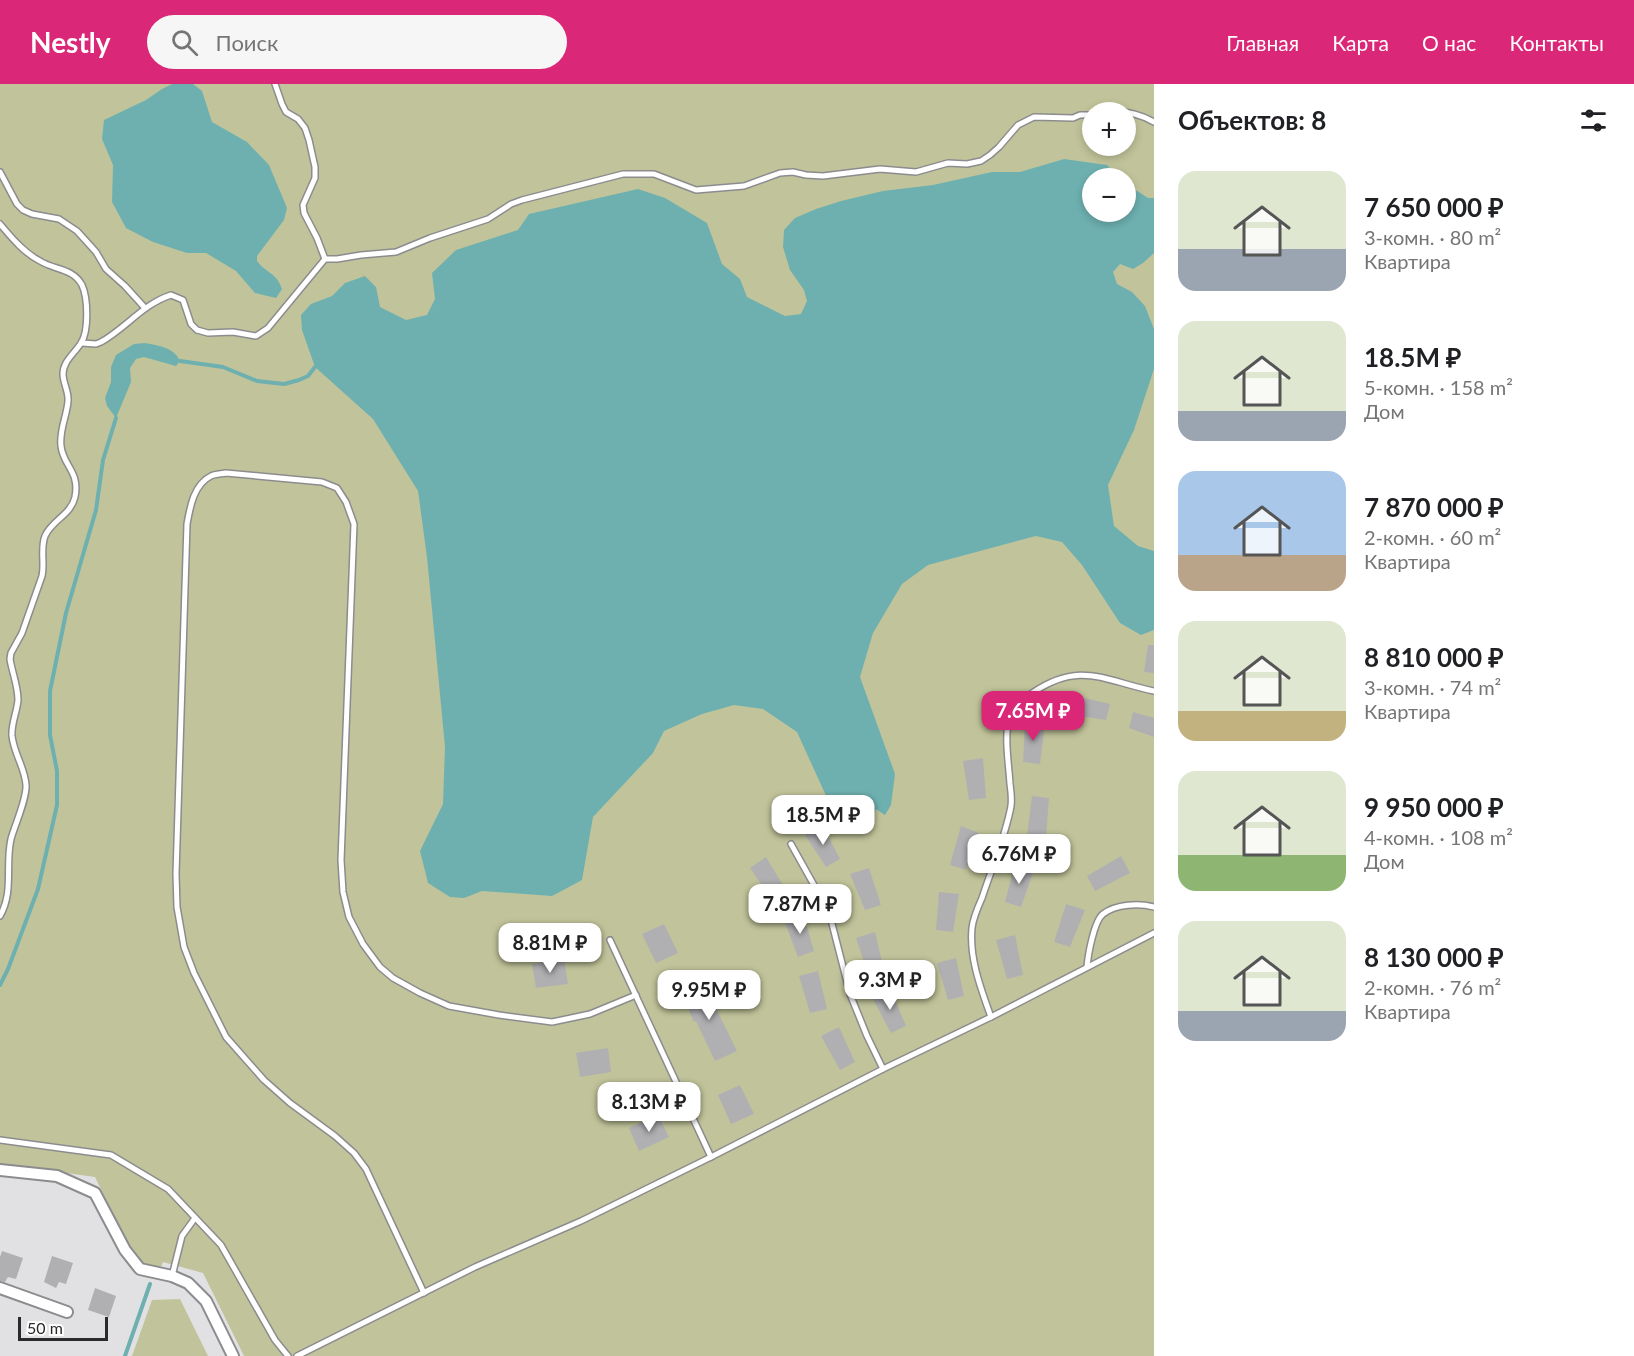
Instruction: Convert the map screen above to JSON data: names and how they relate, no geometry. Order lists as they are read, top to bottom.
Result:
{
  "scale_bar": "50 m",
  "page": {
    "header": "Nestly",
    "search": "Поиск",
    "nav": [
      "Главная",
      "Карта",
      "О нас",
      "Контакты"
    ],
    "heading": "Объектов: 8",
    "map_buttons": ["+", "−"],
    "list": [
      {
        "name": "7 650 000 ₽",
        "note": "3-комн. · 80 m² · Квартира"
      },
      {
        "name": "18.5M ₽",
        "note": "5-комн. · 158 m² · Дом"
      },
      {
        "name": "7 870 000 ₽",
        "note": "2-комн. · 60 m² · Квартира"
      },
      {
        "name": "8 810 000 ₽",
        "note": "3-комн. · 74 m² · Квартира"
      },
      {
        "name": "9 950 000 ₽",
        "note": "4-комн. · 108 m² · Дом"
      },
      {
        "name": "8 130 000 ₽",
        "note": "2-комн. · 76 m² · Квартира"
      }
    ],
    "price": [
      "7.65M ₽",
      "18.5M ₽",
      "6.76M ₽",
      "7.87M ₽",
      "8.81M ₽",
      "9.3M ₽",
      "9.95M ₽",
      "8.13M ₽"
    ],
    "scale": "50 m"
  }
}
